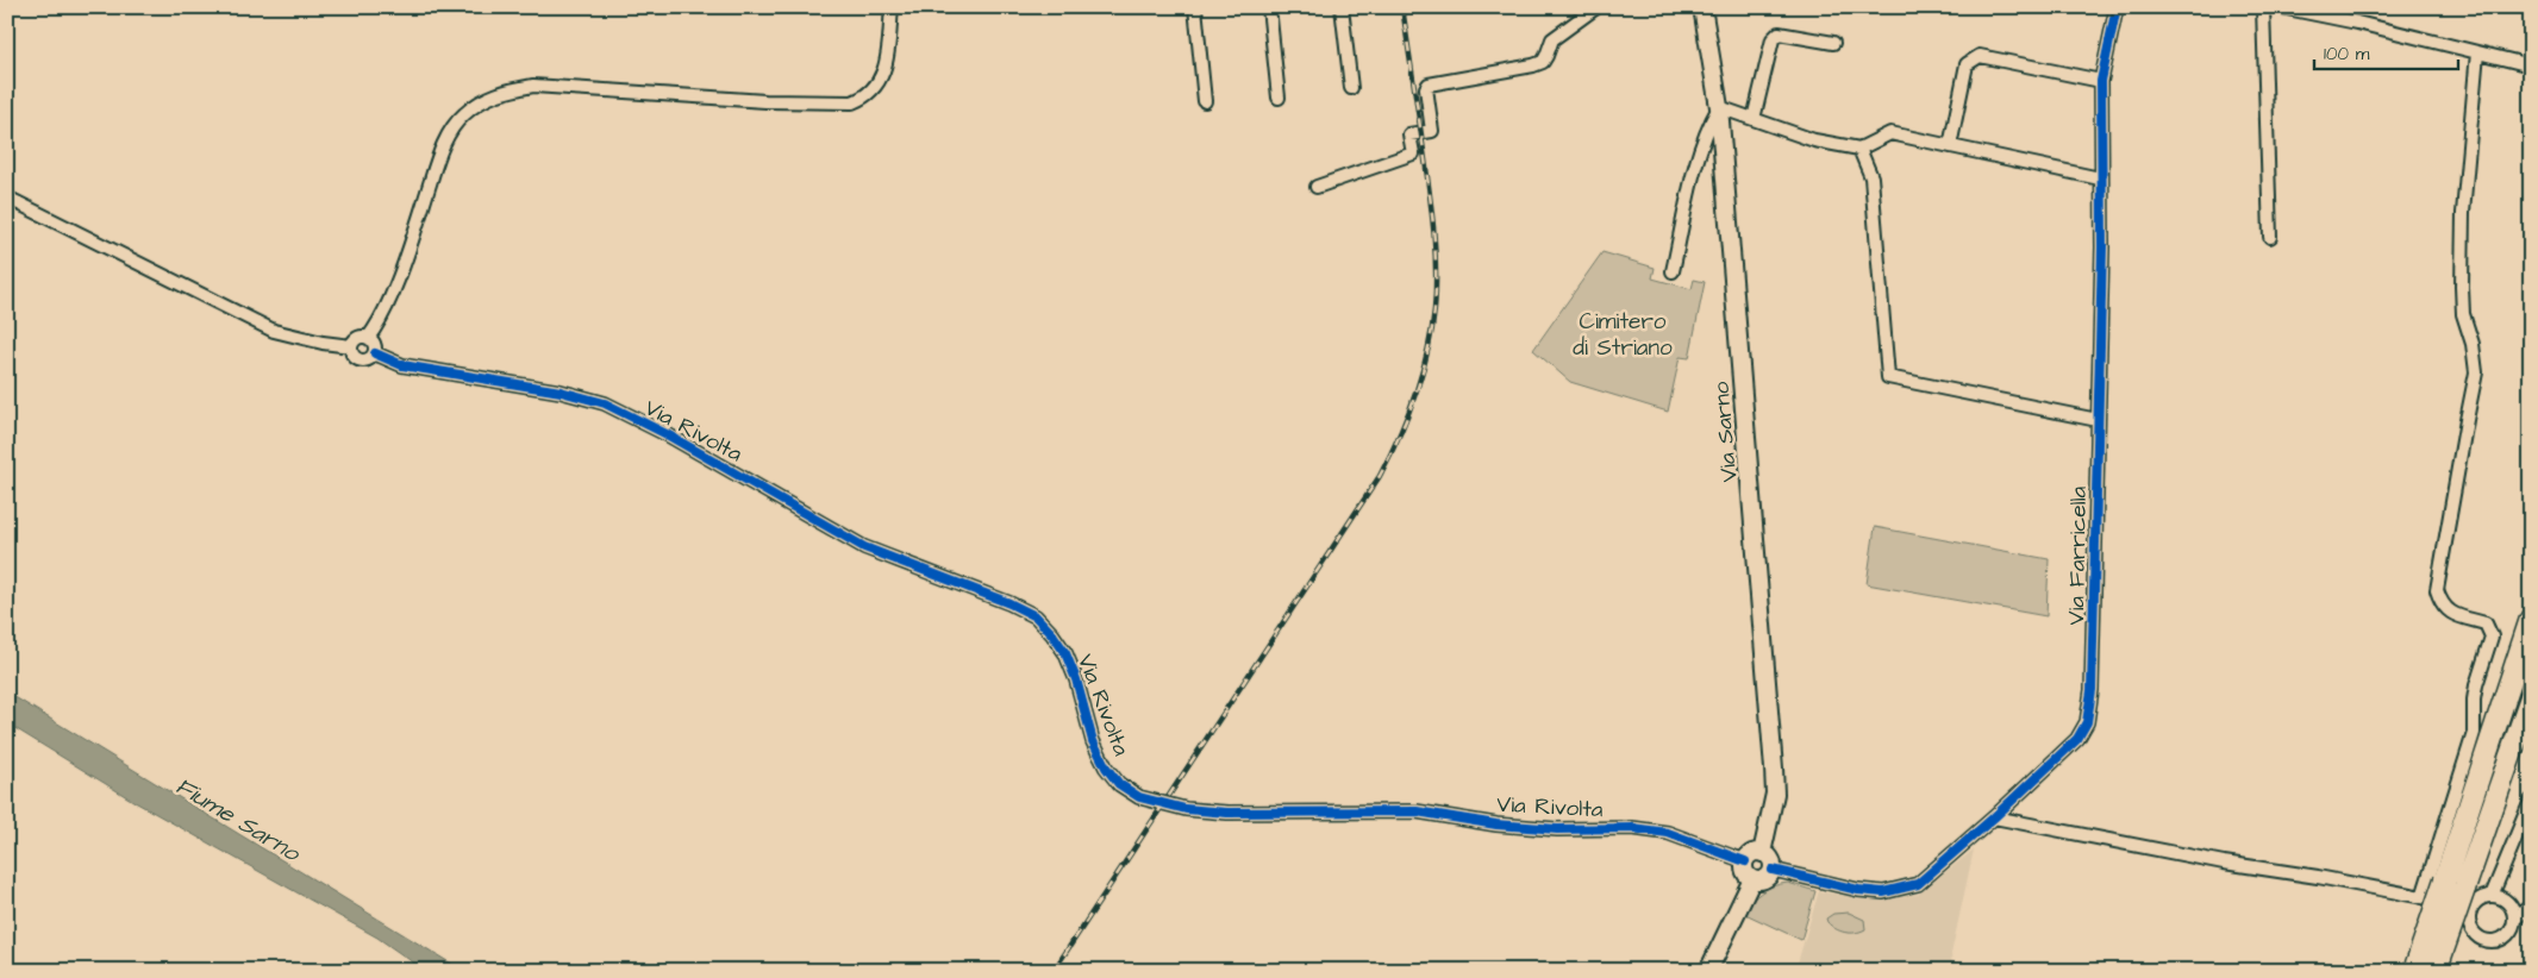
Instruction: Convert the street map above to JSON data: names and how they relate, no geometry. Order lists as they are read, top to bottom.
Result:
{
  "streets": {
    "main road": ["Via Sarno"],
    "street": ["Via Rivolta", "Via Farricella"]
  },
  "crossings": [
    ["Via Rivolta", "Via Sarno"],
    ["Via Rivolta", "Via Farricella"],
    ["Via Sarno", "Via Farricella"]
  ],
  "water": ["Fiume Sarno"],
  "parks": ["Cimitero di Striano"],
  "scale_bar": "100 m"
}
